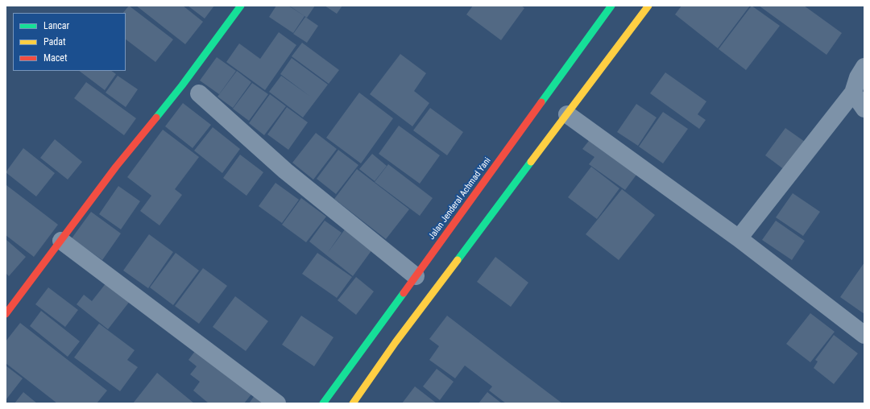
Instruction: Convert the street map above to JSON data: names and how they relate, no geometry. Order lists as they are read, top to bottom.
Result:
{
  "streets": {
    "street": ["Jalan Jenderal Achmad Yani"]
  },
  "legend": ["Lancar", "Padat", "Macet"]
}
